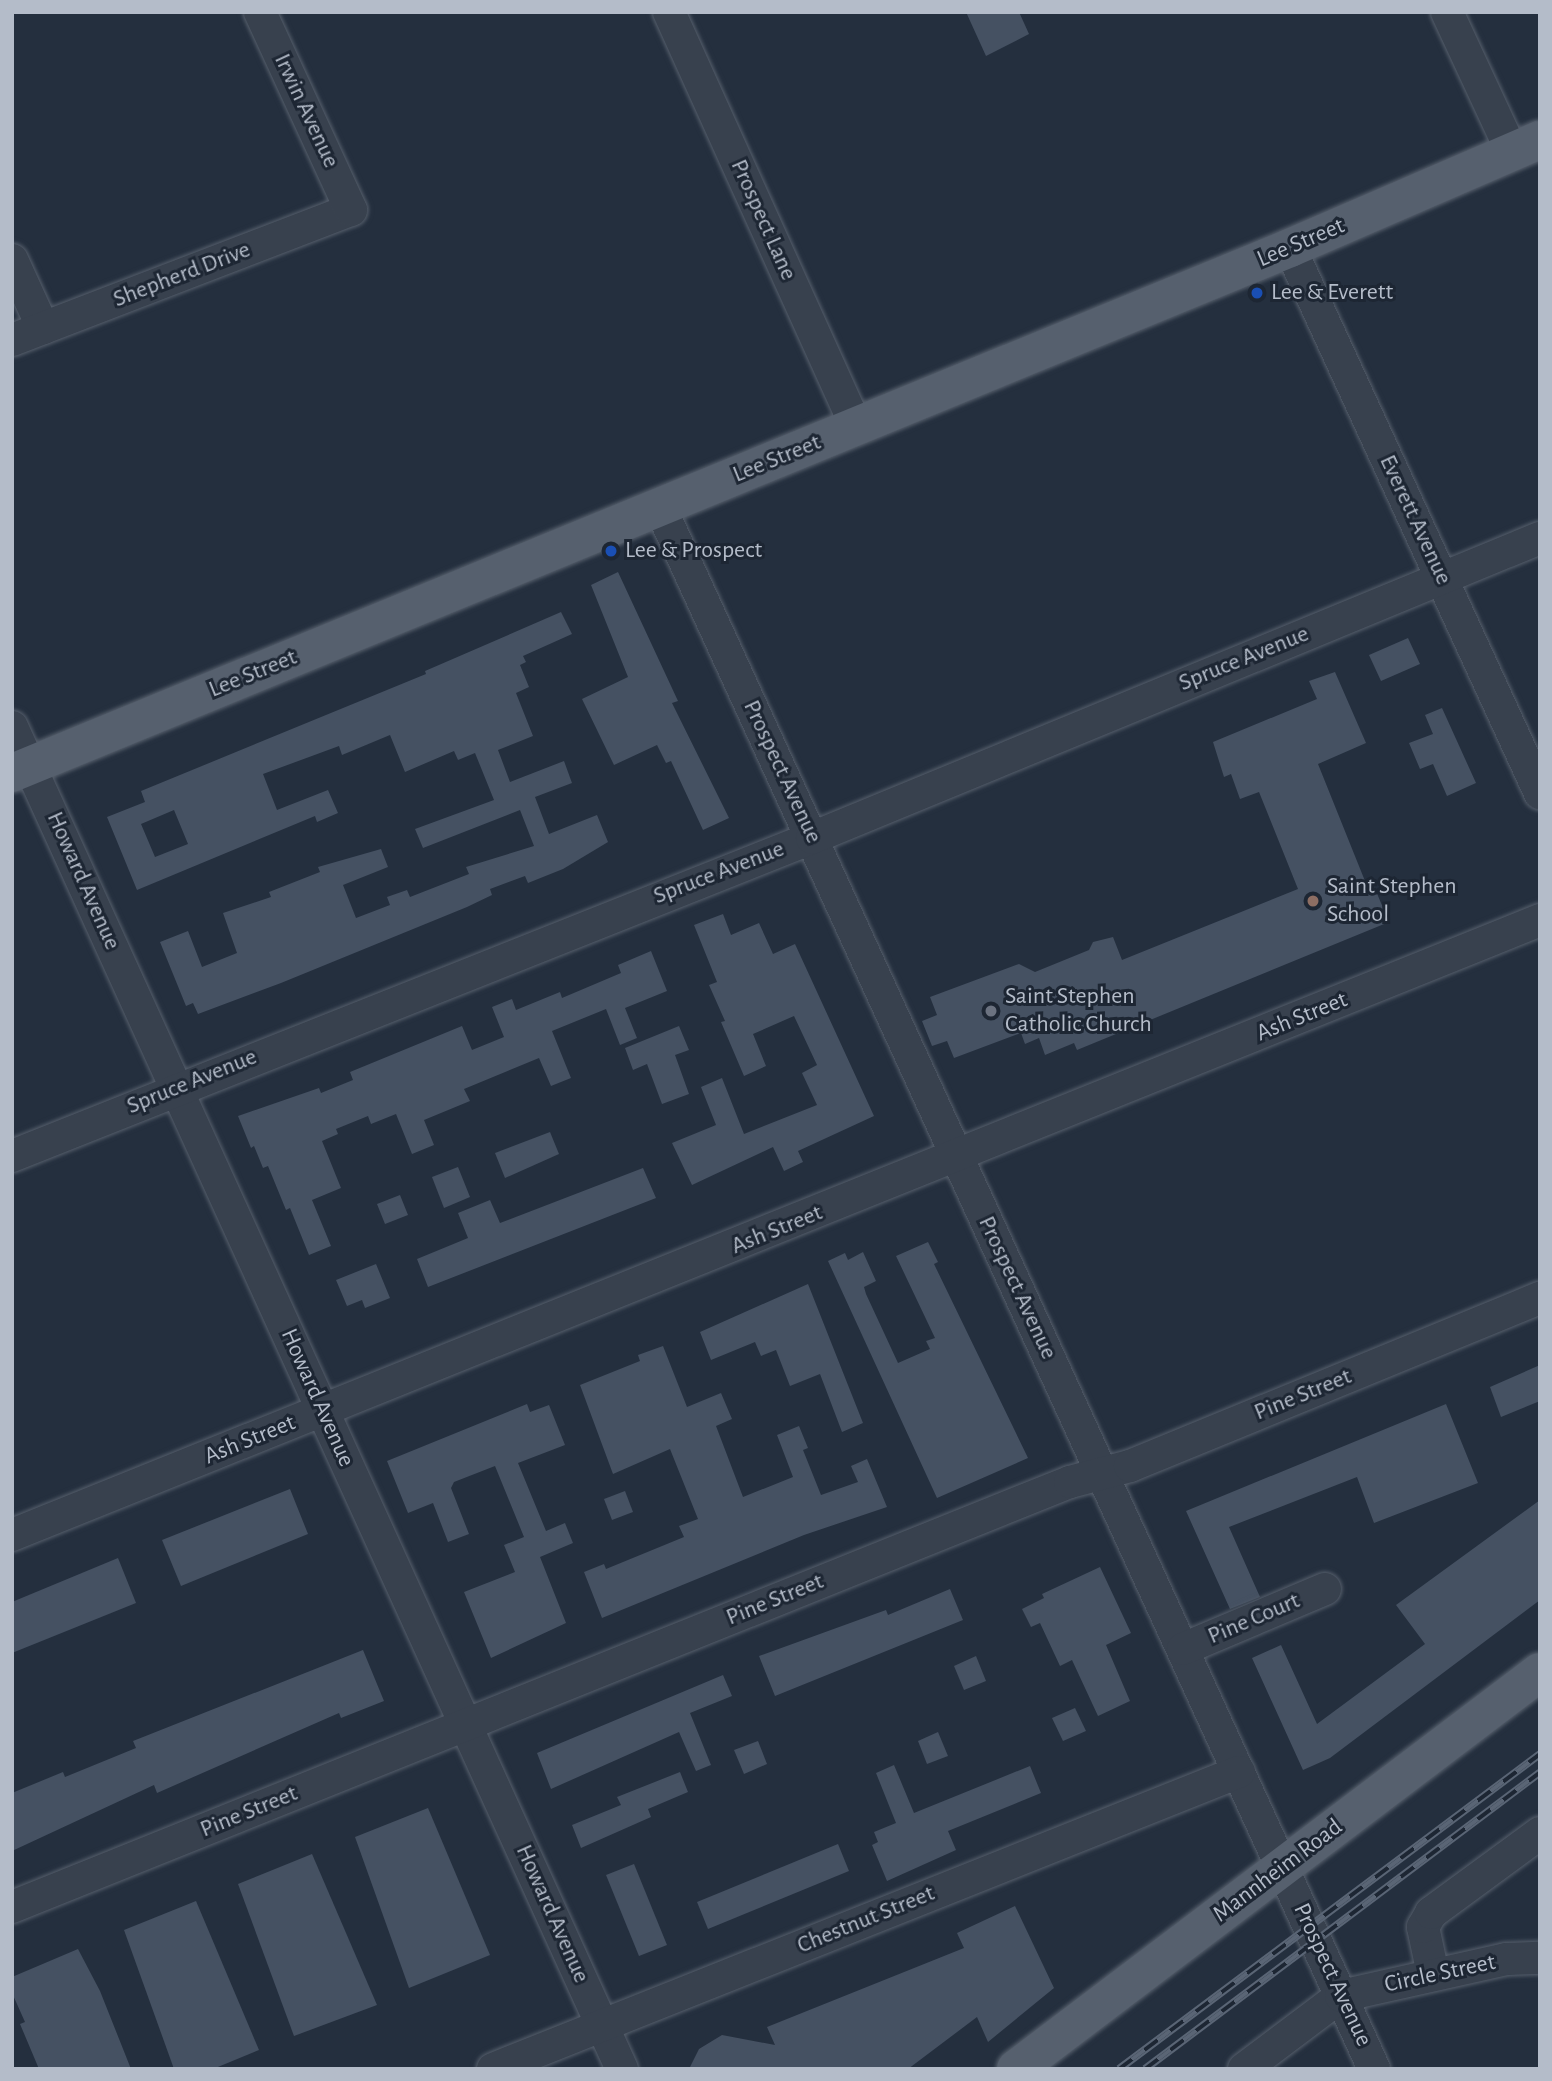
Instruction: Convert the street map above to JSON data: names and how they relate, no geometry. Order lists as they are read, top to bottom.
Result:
{
  "streets": {
    "main road": ["Lee Street", "Mannheim Road"],
    "street": [
      "Irwin Avenue",
      "Prospect Lane",
      "Shepherd Drive",
      "Everett Avenue",
      "Spruce Avenue",
      "Prospect Avenue",
      "Howard Avenue",
      "Ash Street",
      "Pine Street",
      "Pine Court",
      "Chestnut Street",
      "Circle Street"
    ]
  },
  "crossings": [
    ["Irwin Avenue", "Shepherd Drive"],
    ["Prospect Lane", "Lee Street"],
    ["Lee Street", "Everett Avenue"],
    ["Lee Street", "Prospect Avenue"],
    ["Lee Street", "Howard Avenue"],
    ["Everett Avenue", "Spruce Avenue"],
    ["Spruce Avenue", "Prospect Avenue"],
    ["Spruce Avenue", "Howard Avenue"],
    ["Prospect Avenue", "Ash Street"],
    ["Prospect Avenue", "Pine Street"],
    ["Prospect Avenue", "Pine Court"],
    ["Prospect Avenue", "Mannheim Road"],
    ["Prospect Avenue", "Chestnut Street"],
    ["Prospect Avenue", "Circle Street"],
    ["Howard Avenue", "Ash Street"],
    ["Howard Avenue", "Pine Street"],
    ["Howard Avenue", "Chestnut Street"]
  ],
  "places": [
    "Lee & Everett",
    "Lee & Prospect",
    "Saint Stephen School",
    "Saint Stephen Catholic Church"
  ]
}
